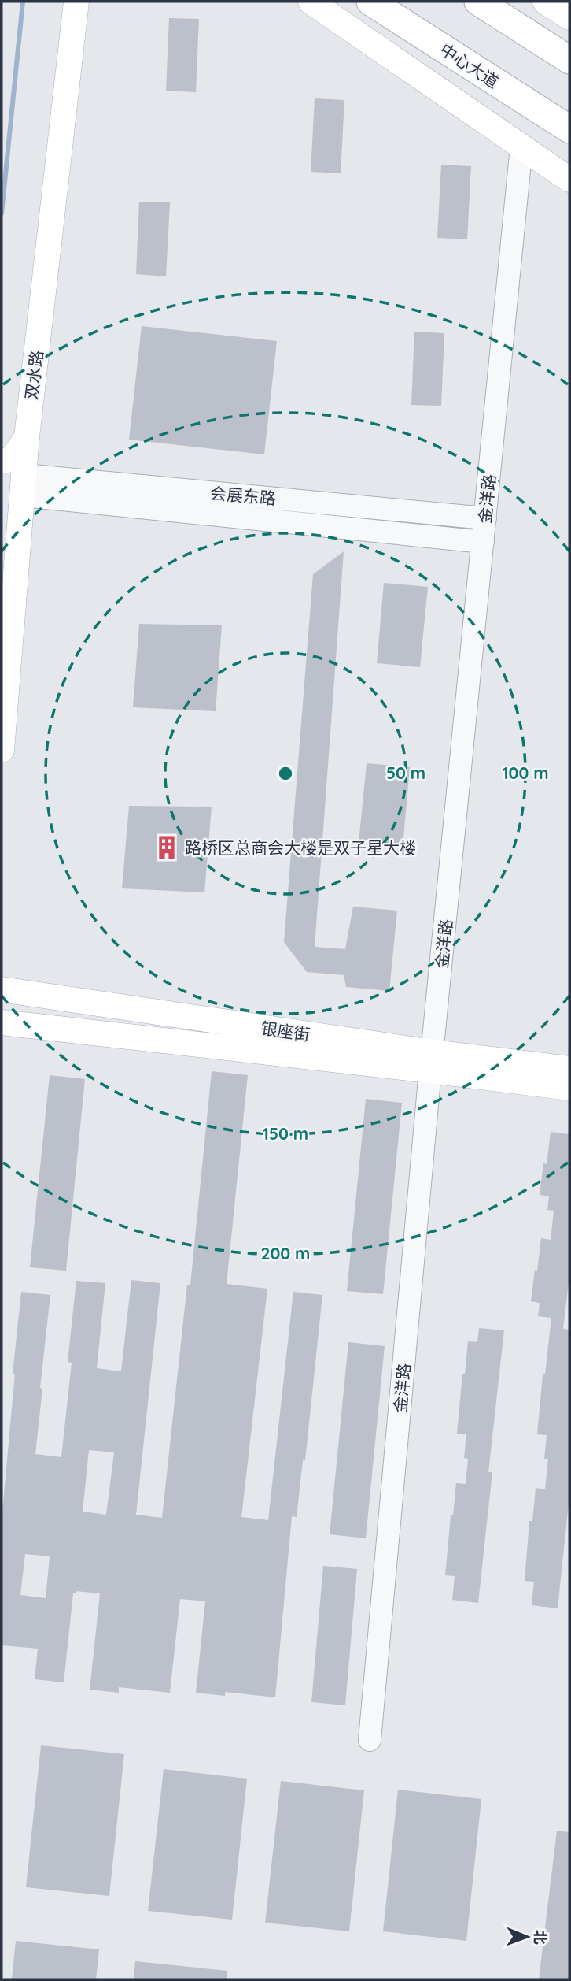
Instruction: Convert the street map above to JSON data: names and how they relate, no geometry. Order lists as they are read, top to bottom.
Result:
{
  "streets": {
    "main road": ["中心大道", "双水路", "银座街"],
    "street": ["会展东路", "金洋路"]
  },
  "crossings": [
    ["双水路", "会展东路"],
    ["会展东路", "金洋路"],
    ["金洋路", "银座街"]
  ],
  "places": {
    "building": ["路桥区总商会大楼是双子星大楼"]
  },
  "north": "right",
  "rings": [
    "50 m",
    "100 m",
    "150 m",
    "200 m"
  ]
}
